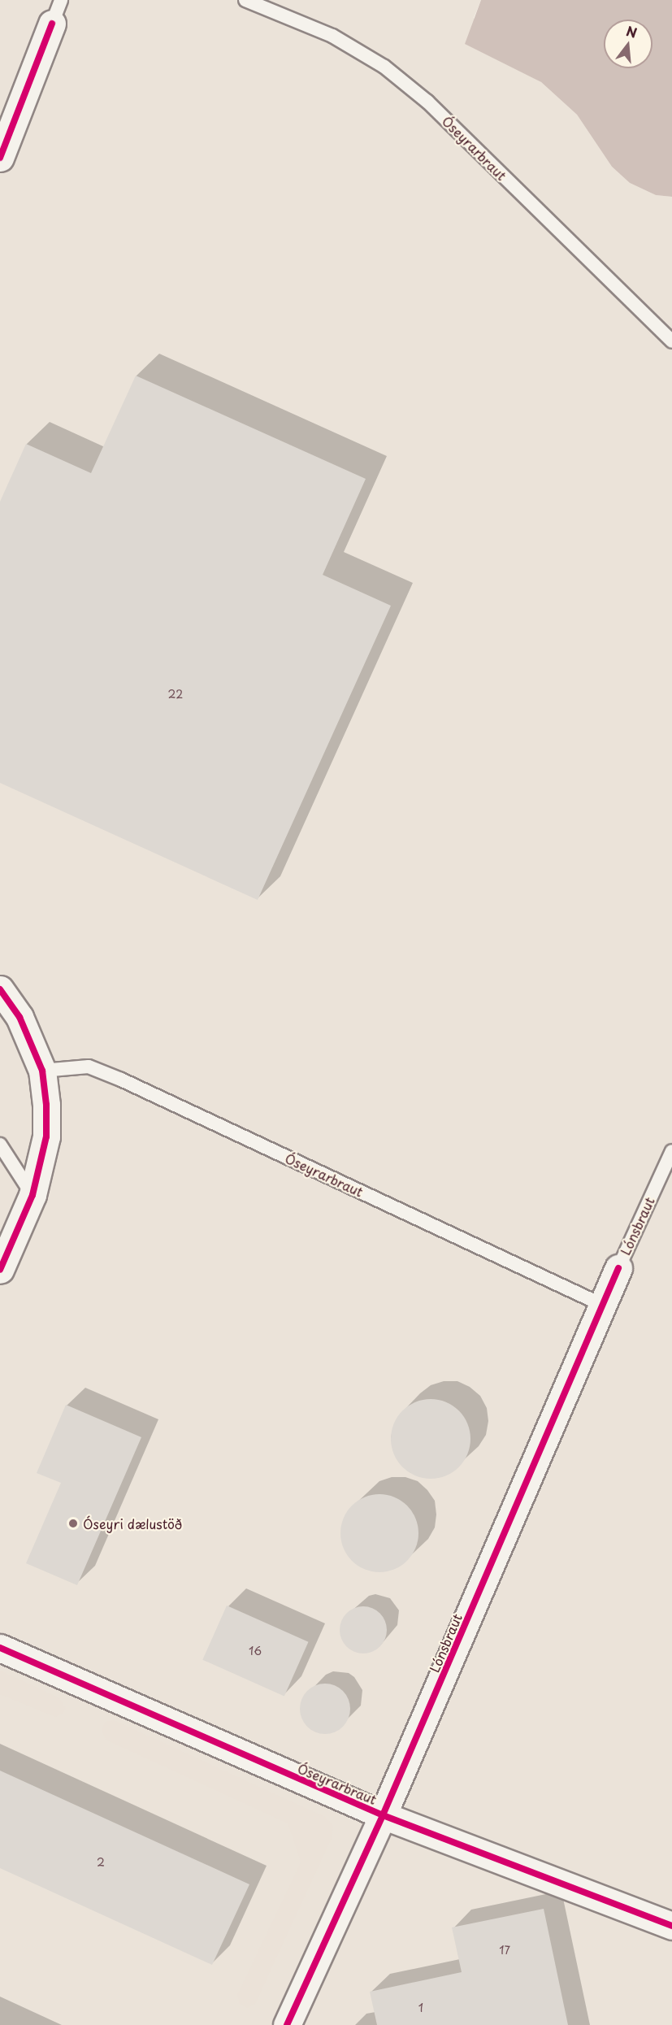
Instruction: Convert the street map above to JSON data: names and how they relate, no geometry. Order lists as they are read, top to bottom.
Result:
{
  "streets": {
    "street": ["Óseyrarbraut", "Lónsbraut"]
  },
  "crossings": [
    ["Óseyrarbraut", "Lónsbraut"]
  ],
  "places": ["Óseyri dælustöð"],
  "house_numbers": [
    "22",
    "16",
    "2",
    "17",
    "1"
  ],
  "north": "top"
}
